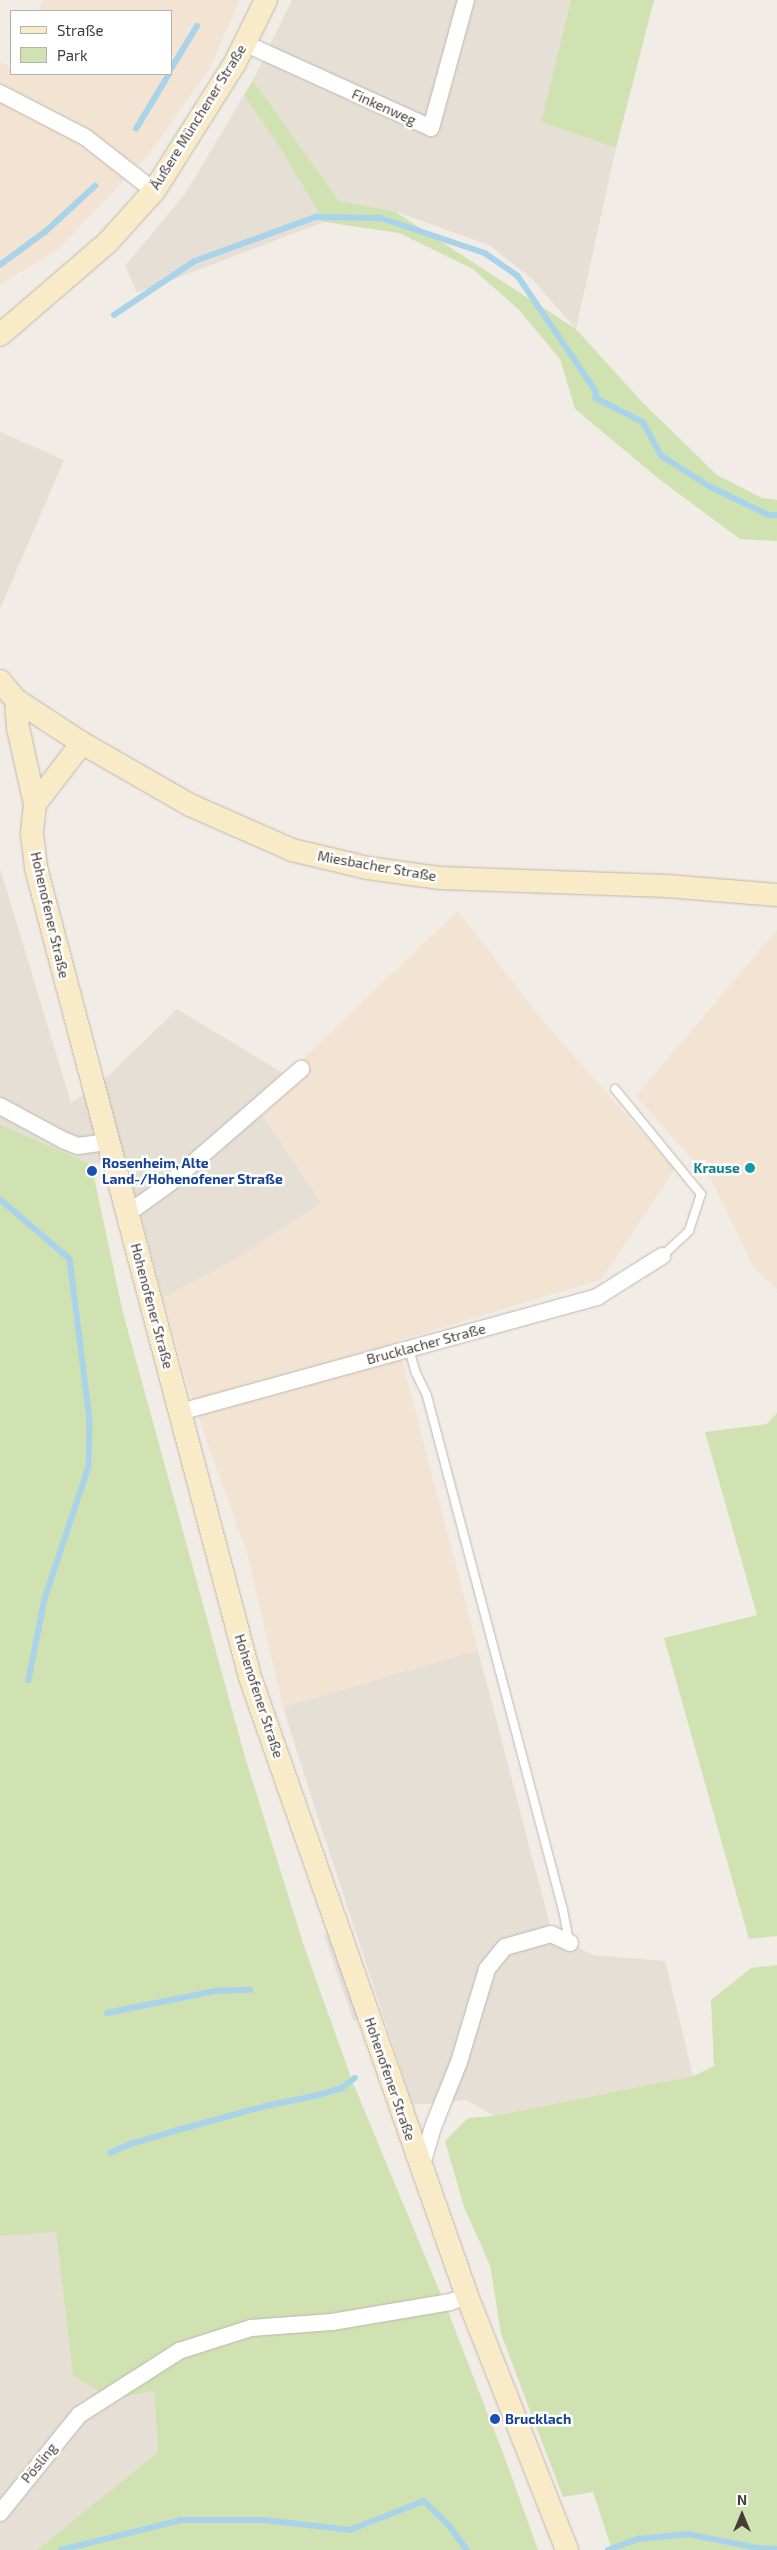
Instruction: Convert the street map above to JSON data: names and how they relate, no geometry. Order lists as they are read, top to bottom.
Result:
{
  "streets": {
    "main road": ["Äußere Münchener Straße", "Miesbacher Straße", "Hohenofener Straße"],
    "street": ["Finkenweg", "Brucklacher Straße", "Pösling"]
  },
  "crossings": [
    ["Finkenweg", "Äußere Münchener Straße"],
    ["Miesbacher Straße", "Hohenofener Straße"],
    ["Hohenofener Straße", "Brucklacher Straße"],
    ["Hohenofener Straße", "Pösling"]
  ],
  "places": ["Krause", "Rosenheim, Alte Land-/Hohenofener Straße", "Brucklach"],
  "legend": ["Straße", "Park"],
  "north": "top"
}
